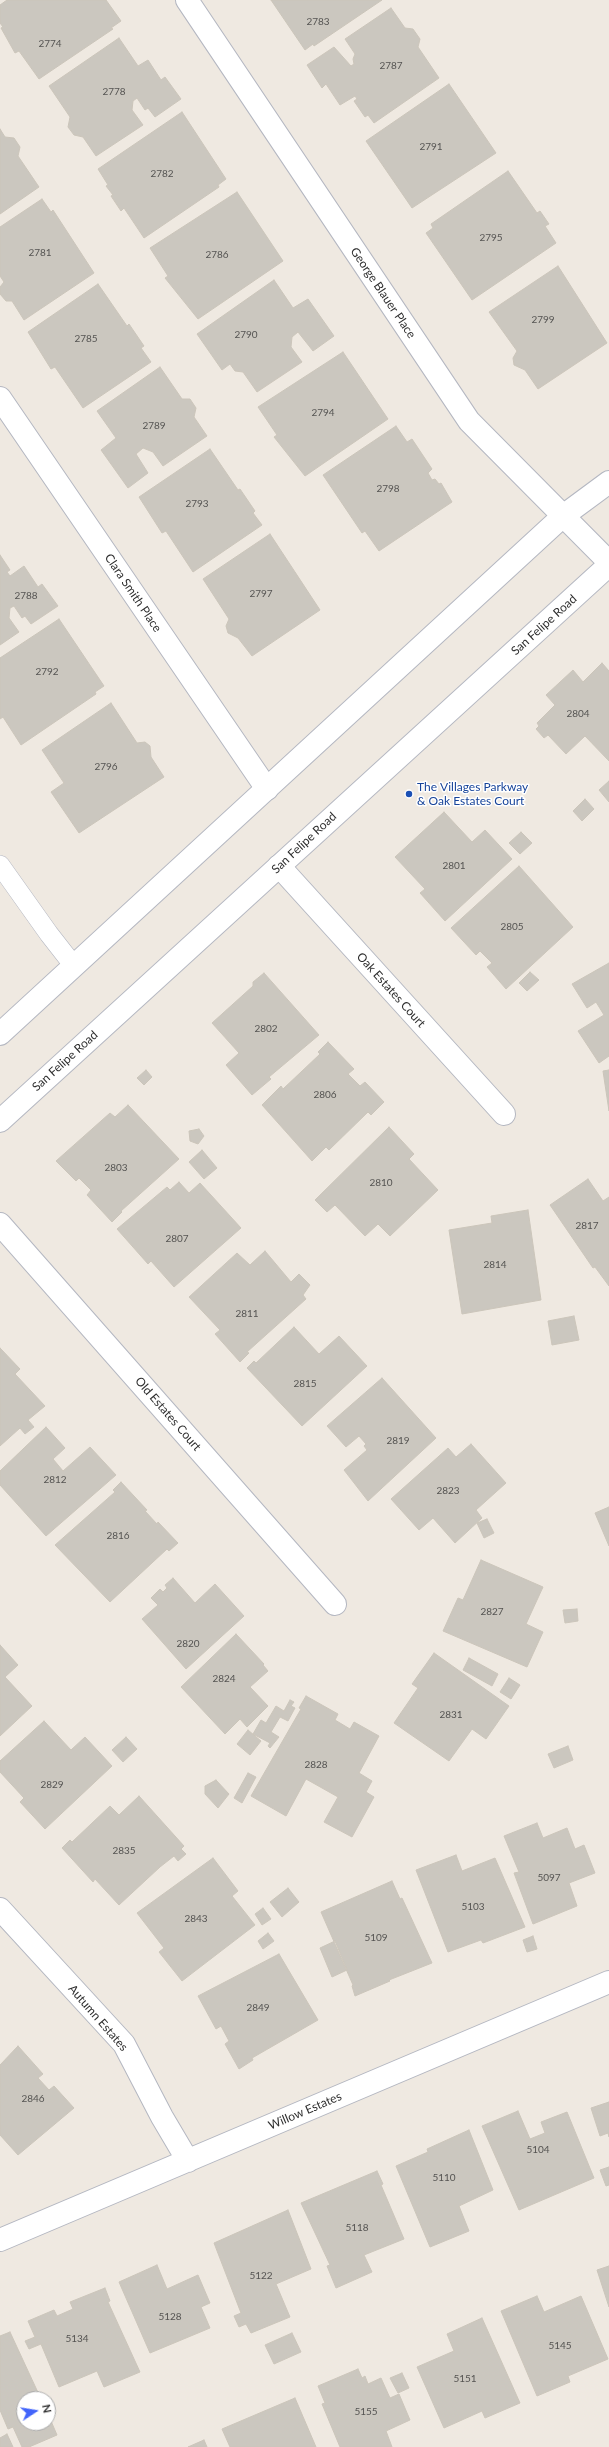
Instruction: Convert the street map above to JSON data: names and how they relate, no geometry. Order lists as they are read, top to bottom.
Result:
{
  "streets": {
    "street": [
      "George Blauer Place",
      "Clara Smith Place",
      "San Felipe Road",
      "Oak Estates Court",
      "Old Estates Court",
      "Autumn Estates",
      "Willow Estates"
    ]
  },
  "crossings": [
    ["San Felipe Road", "Oak Estates Court"],
    ["Autumn Estates", "Willow Estates"]
  ],
  "places": ["The Villages Parkway & Oak Estates Court"],
  "house_numbers": [
    "2783",
    "2774",
    "2787",
    "2778",
    "2791",
    "2782",
    "2795",
    "2781",
    "2786",
    "2799",
    "2790",
    "2785",
    "2794",
    "2789",
    "2798",
    "2793",
    "2797",
    "2788",
    "2792",
    "2804",
    "2796",
    "2801",
    "2805",
    "2802",
    "2806",
    "2803",
    "2810",
    "2817",
    "2807",
    "2814",
    "2811",
    "2815",
    "2819",
    "2812",
    "2823",
    "2816",
    "2827",
    "2820",
    "2824",
    "2831",
    "2828",
    "2829",
    "2835",
    "5097",
    "5103",
    "2843",
    "5109",
    "2849",
    "2846",
    "5104",
    "5110",
    "5118",
    "5122",
    "5128",
    "5134",
    "5145",
    "5151",
    "5155"
  ],
  "north": "right"
}
